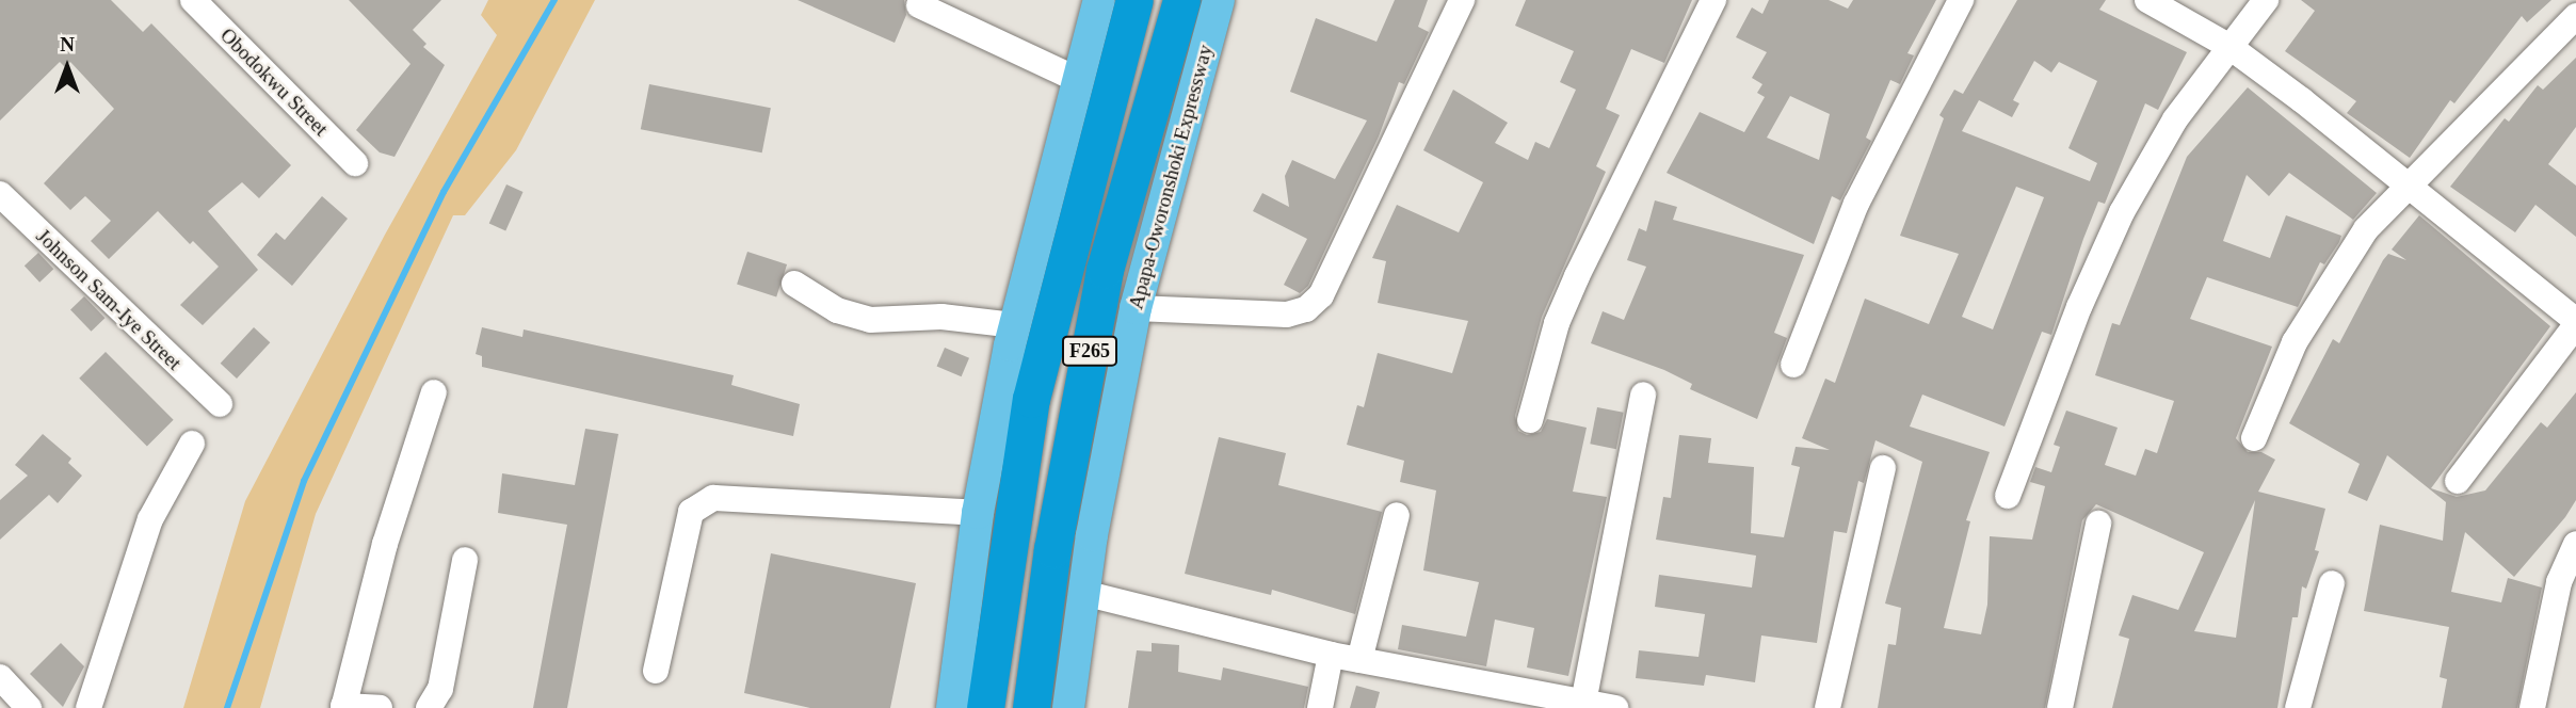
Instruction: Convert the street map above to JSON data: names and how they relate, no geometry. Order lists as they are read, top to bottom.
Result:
{
  "streets": {
    "highway": ["Apapa-Oworonshoki Expressway", "F265"],
    "street": ["Obodokwu Street", "Johnson Sam-Iye Street"]
  },
  "north": "top"
}
